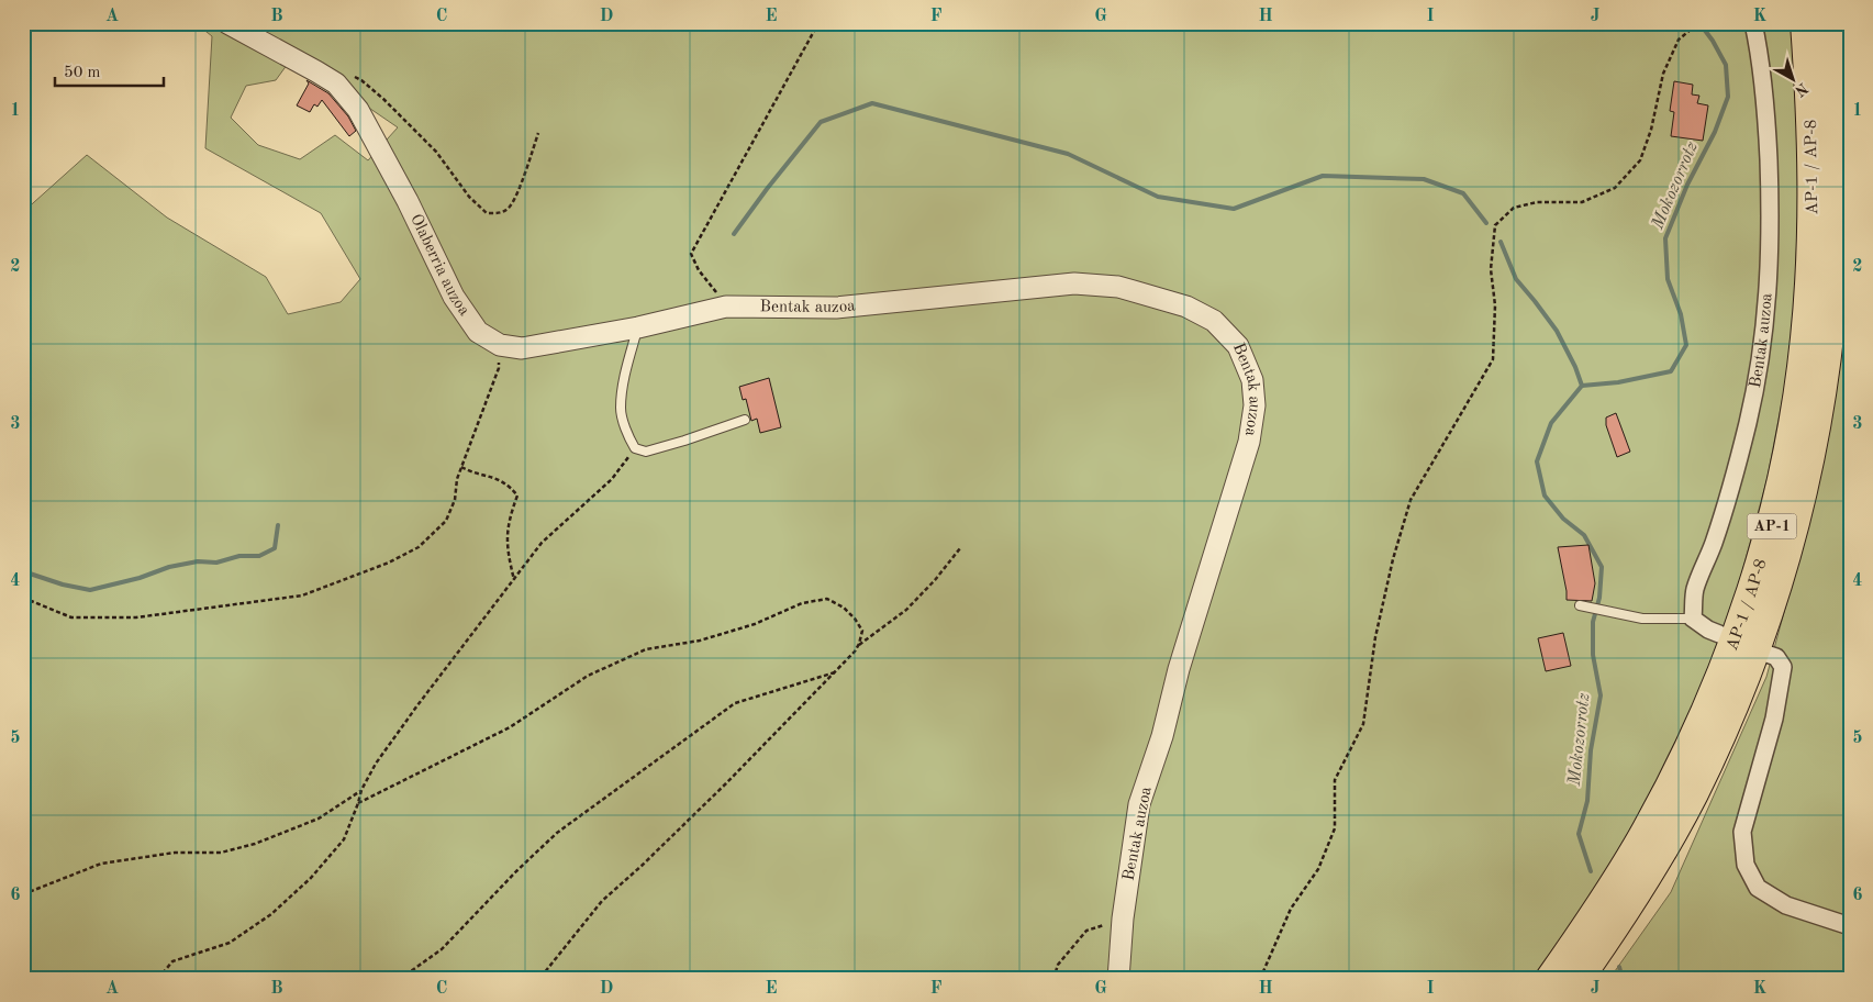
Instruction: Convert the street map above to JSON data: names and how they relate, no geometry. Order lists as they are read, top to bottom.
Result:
{
  "streets": {
    "highway": ["AP-1 / AP-8", "AP-1"],
    "street": ["Olaberria auzoa", "Bentak auzoa"]
  },
  "crossings": [
    ["Olaberria auzoa", "Bentak auzoa"]
  ],
  "water": ["Mokozorrotz"],
  "scale_bar": "50 m",
  "north": "bottom right",
  "grid": {
    "columns": [
      "A",
      "B",
      "C",
      "D",
      "E",
      "F",
      "G",
      "H",
      "I",
      "J",
      "K"
    ],
    "rows": [
      "1",
      "2",
      "3",
      "4",
      "5",
      "6"
    ]
  }
}
